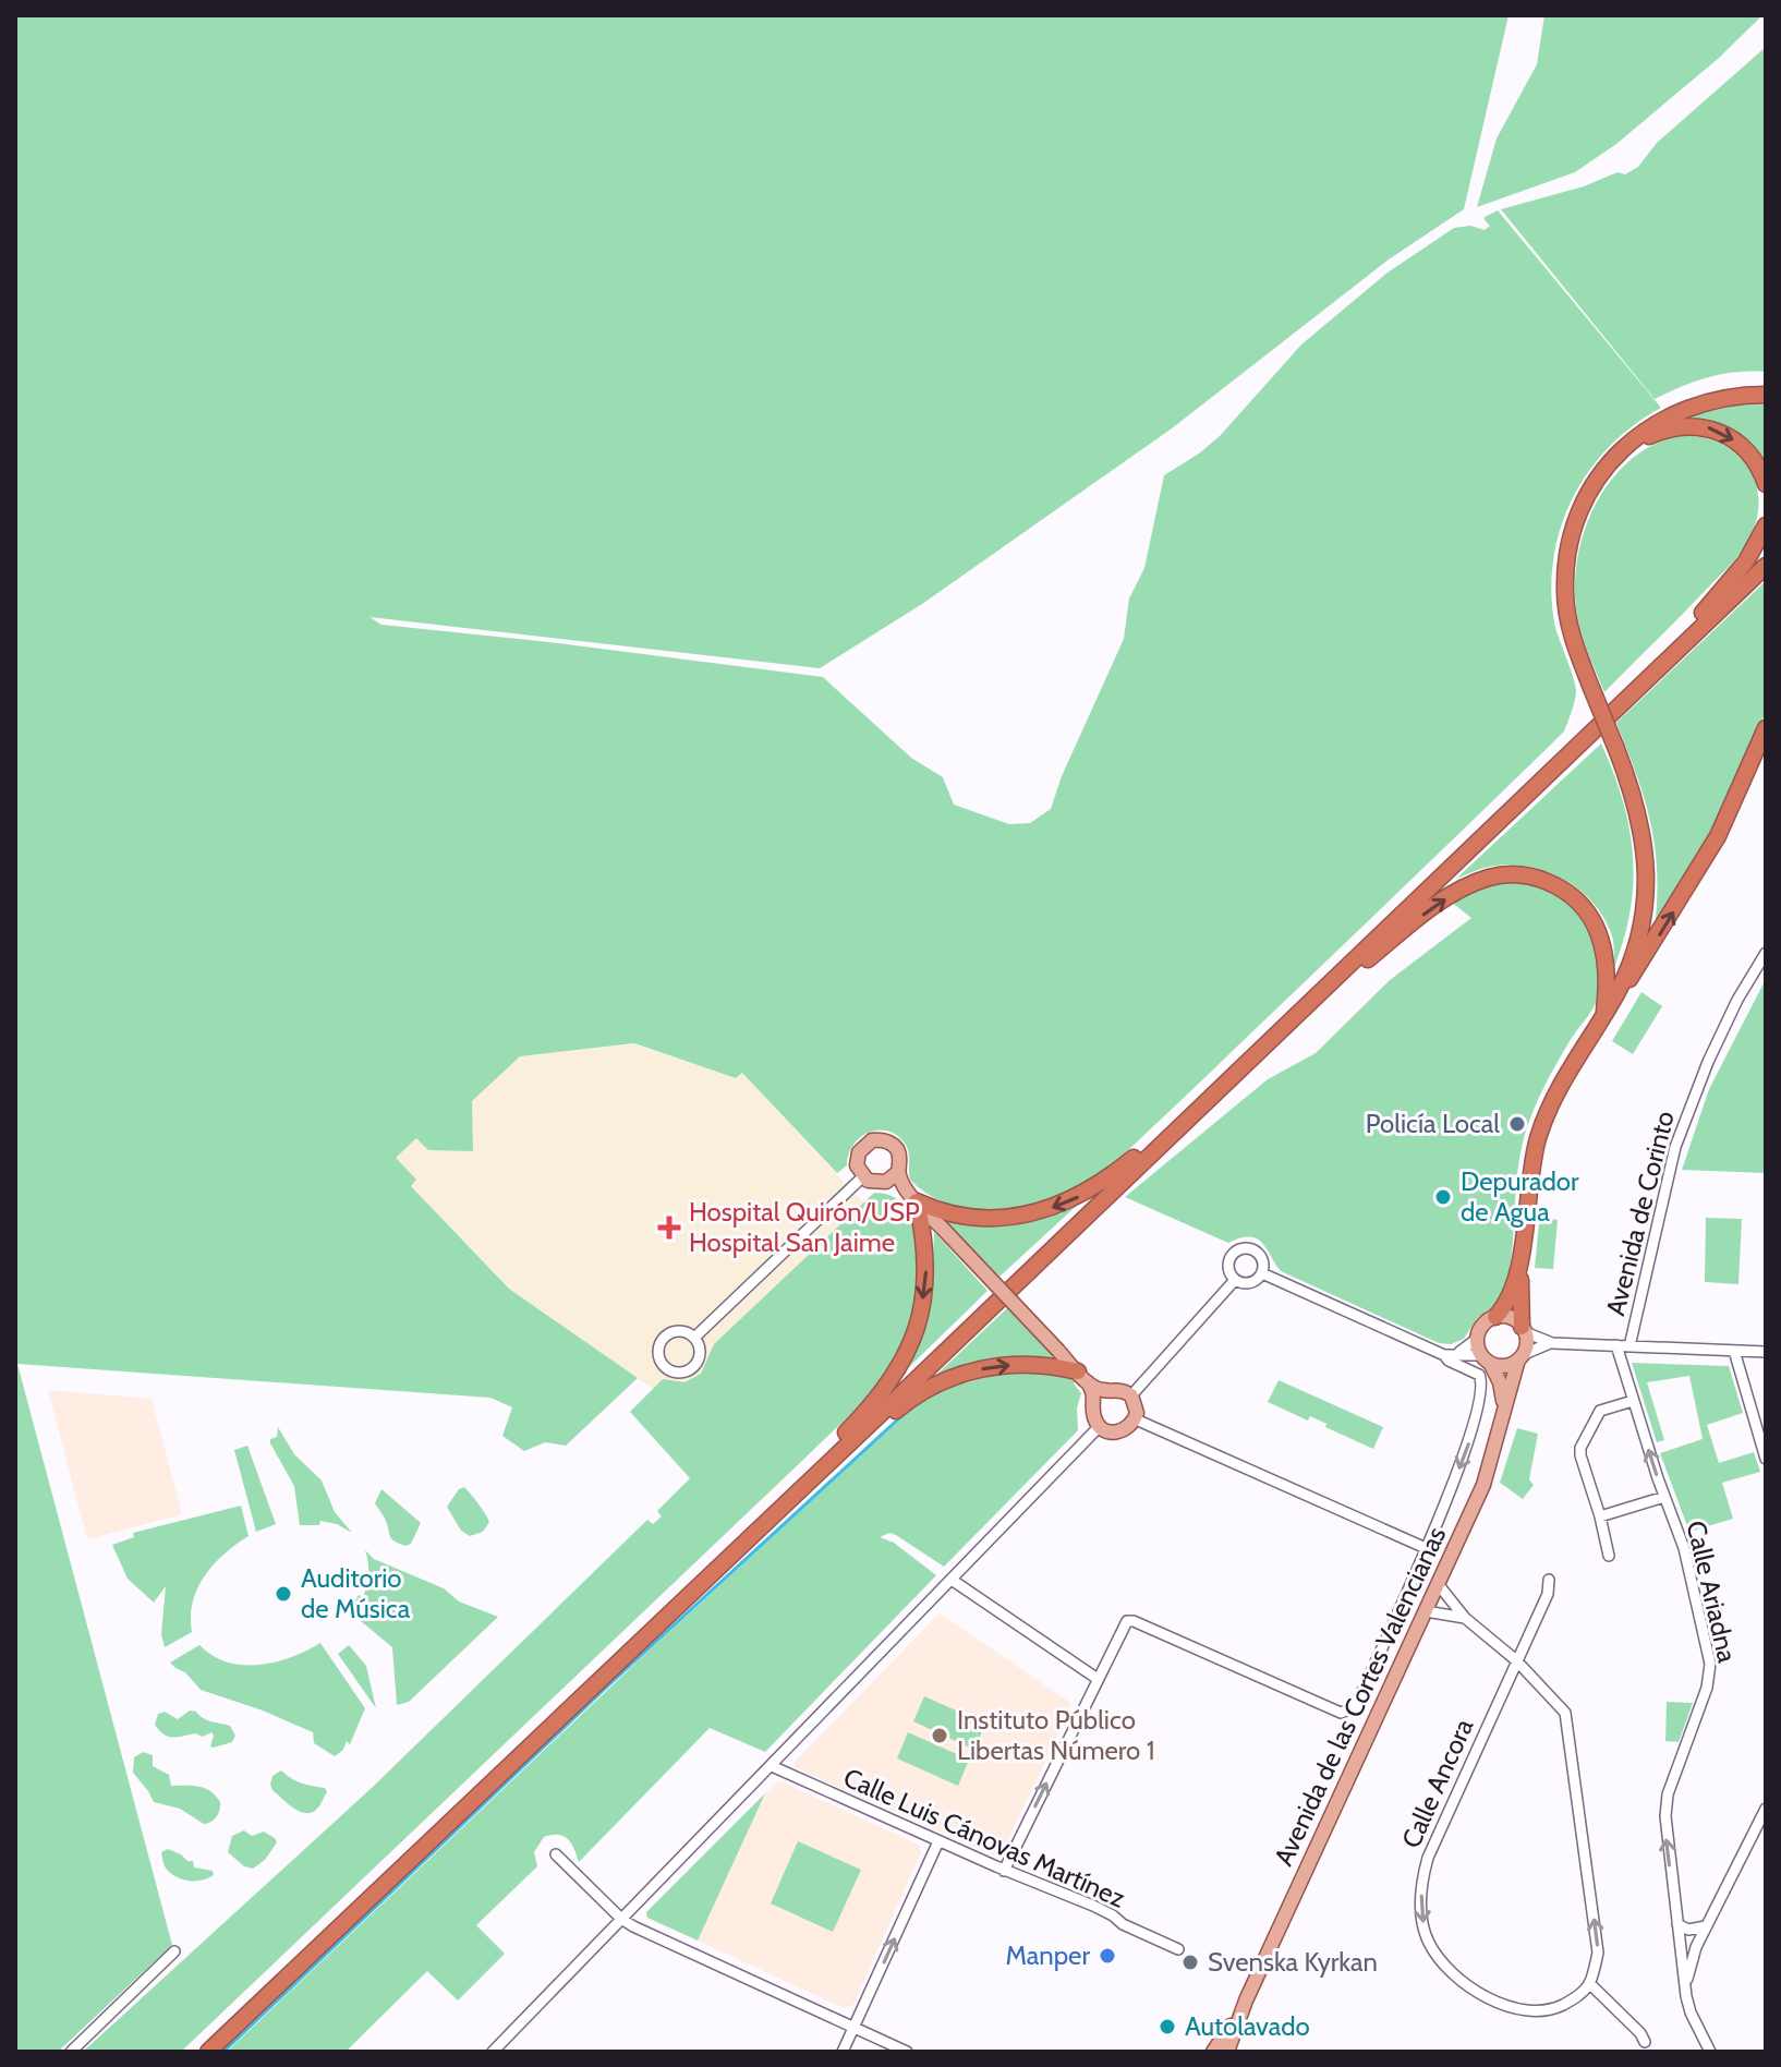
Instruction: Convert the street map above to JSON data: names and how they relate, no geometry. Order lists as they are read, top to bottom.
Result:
{
  "streets": {
    "main road": ["Avenida de las Cortes Valencianas"],
    "street": [
      "Avenida de Corinto",
      "Calle Ariadna",
      "Calle Ancora",
      "Calle Luis Cánovas Martínez"
    ]
  },
  "places": {
    "other": [
      "Policía Local",
      "Depurador de Agua",
      "Auditorio de Música",
      "Instituto Público Libertas Número 1",
      "Manper",
      "Svenska Kyrkan",
      "Autolavado"
    ],
    "health": ["Hospital Quirón/USP Hospital San Jaime"]
  }
}
